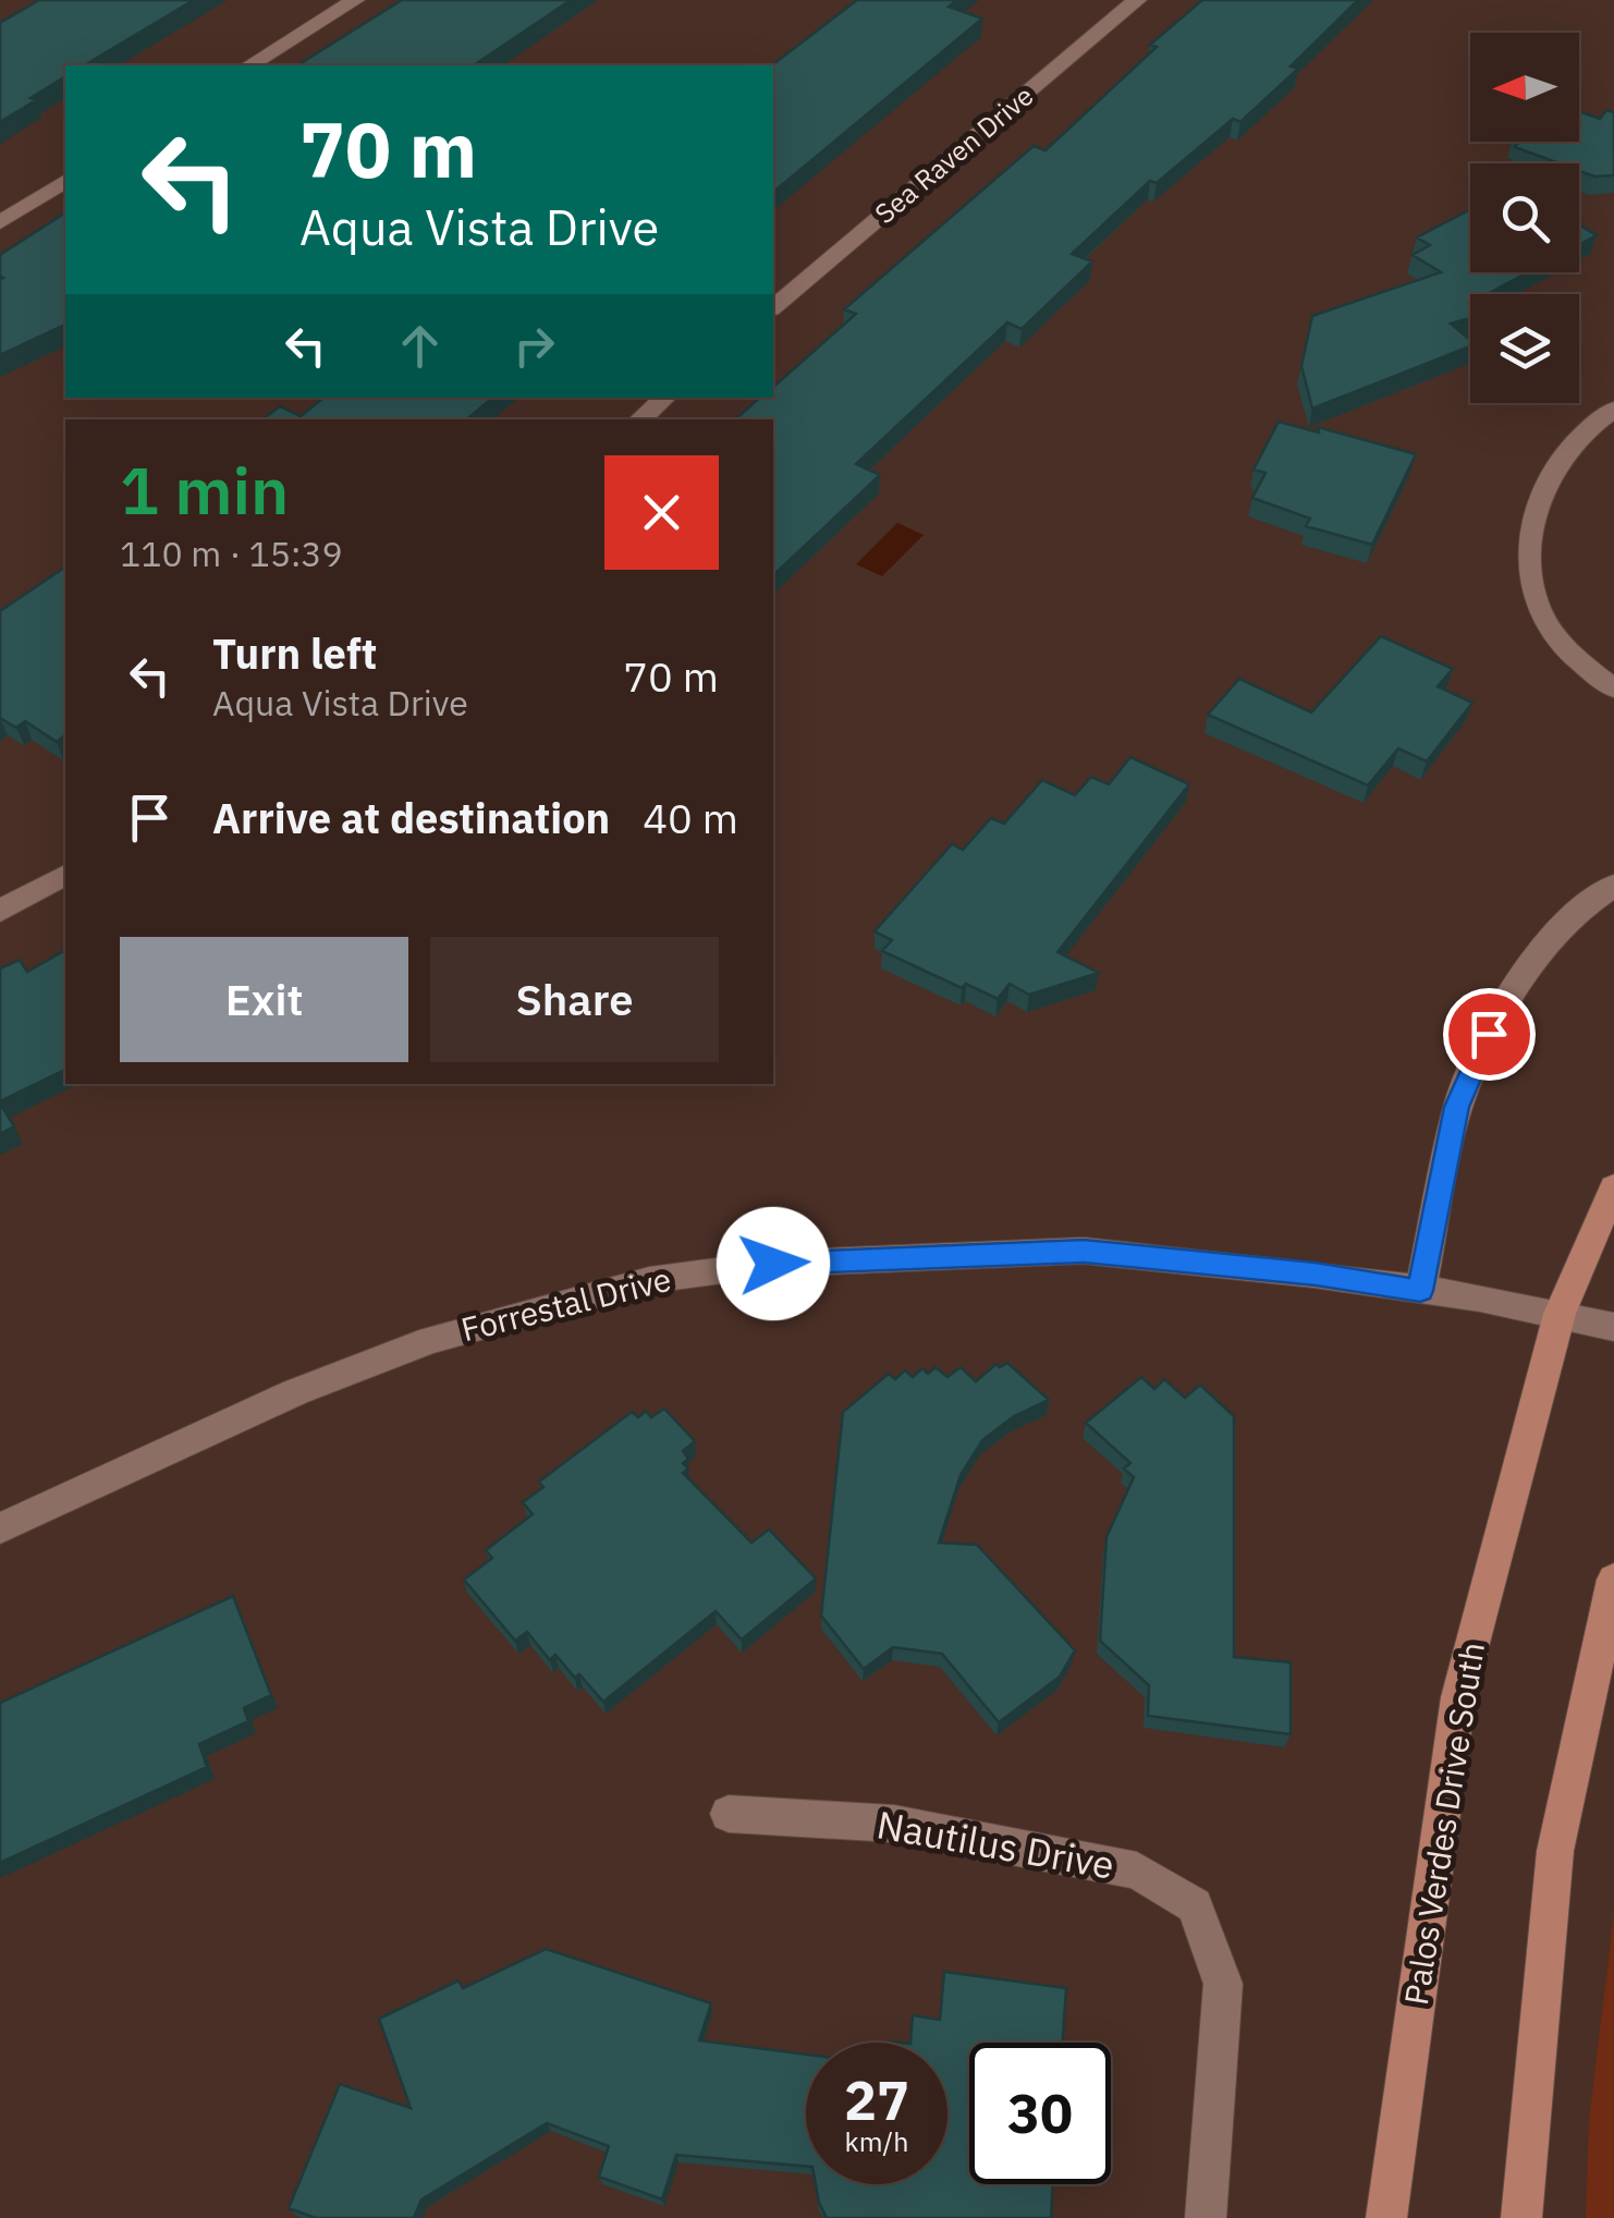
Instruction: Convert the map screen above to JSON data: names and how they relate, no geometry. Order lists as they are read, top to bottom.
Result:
{
  "streets": {
    "main road": ["Palos Verdes Drive South"],
    "street": ["Sea Raven Drive", "Forrestal Drive", "Nautilus Drive"]
  },
  "crossings": [
    ["Forrestal Drive", "Palos Verdes Drive South"]
  ],
  "north": "left",
  "page": {
    "turn": ["70 m", "Aqua Vista Drive"],
    "heading": ["1 min", "110 m · 15:39"],
    "list": [
      {
        "name": "Turn left",
        "note": "Aqua Vista Drive",
        "value": "70 m"
      },
      {
        "name": "Arrive at destination",
        "value": "40 m"
      }
    ],
    "buttons": ["Exit", "Share"],
    "speed": "27 km/h",
    "limit": "30"
  }
}
